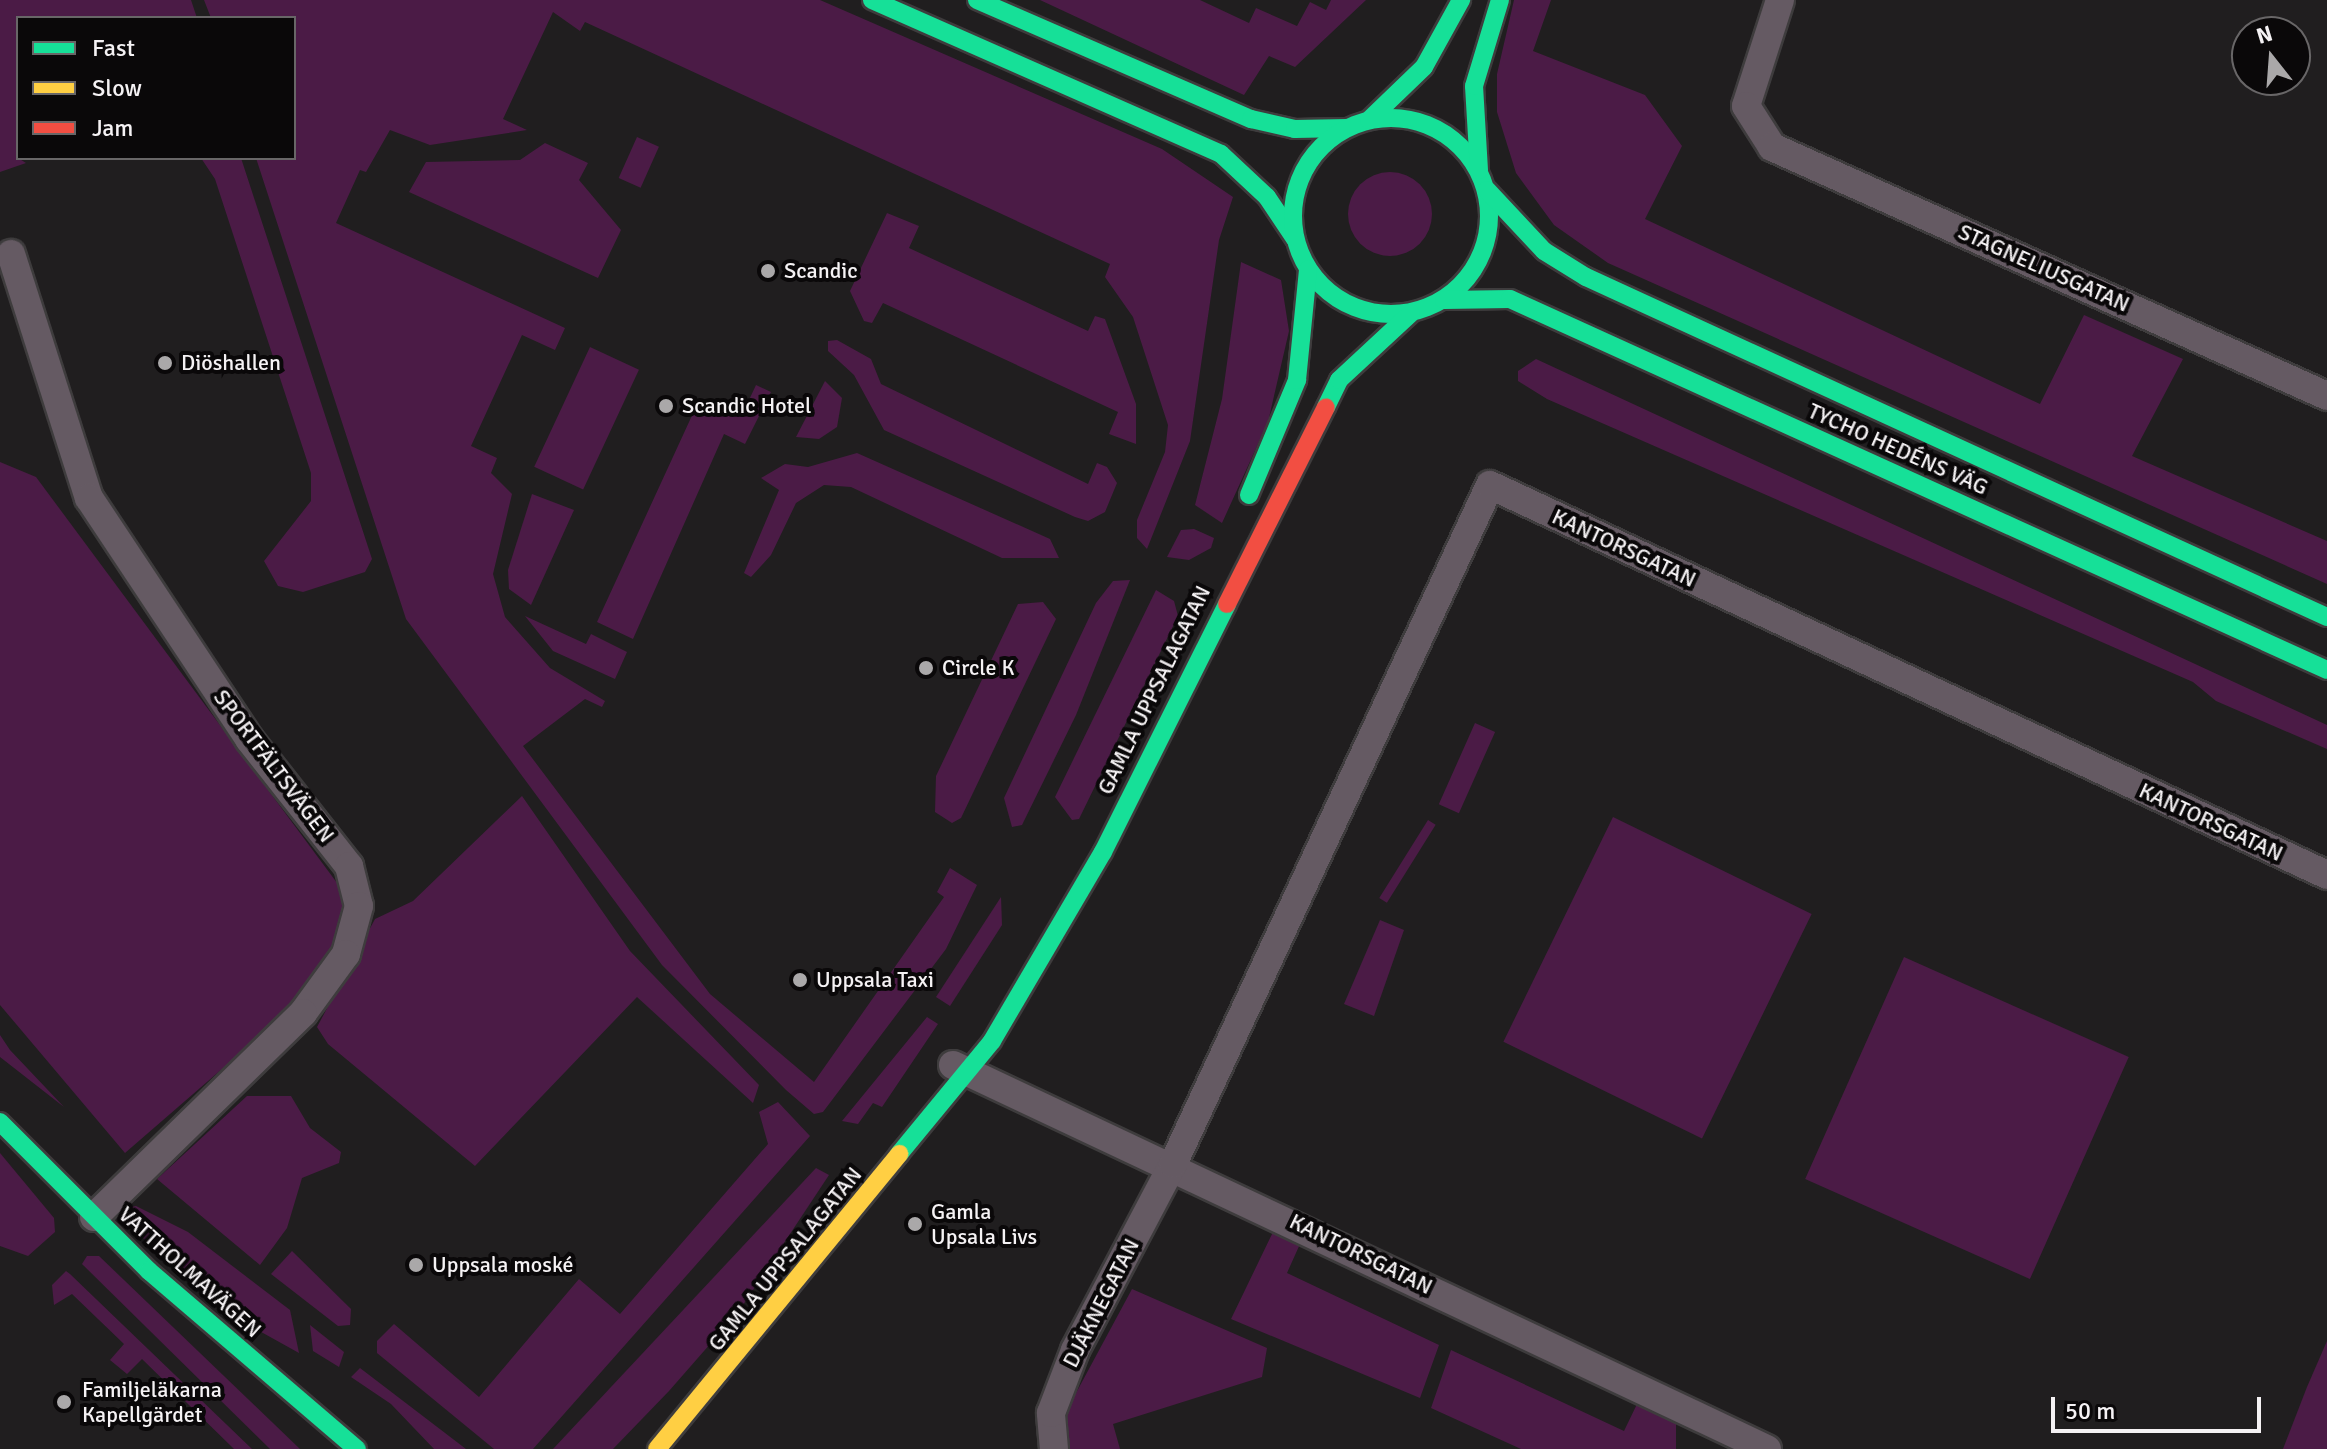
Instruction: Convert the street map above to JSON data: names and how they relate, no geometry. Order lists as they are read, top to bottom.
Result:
{
  "streets": {
    "main road": ["TYCHO HEDÉNS VÄG", "GAMLA UPPSALAGATAN", "VATTHOLMAVÄGEN"],
    "street": [
      "STAGNELIUSGATAN",
      "KANTORSGATAN",
      "SPORTFÄLTSVÄGEN",
      "DJÄKNEGATAN"
    ]
  },
  "crossings": [
    ["TYCHO HEDÉNS VÄG", "GAMLA UPPSALAGATAN"],
    ["KANTORSGATAN", "GAMLA UPPSALAGATAN"],
    ["KANTORSGATAN", "DJÄKNEGATAN"],
    ["SPORTFÄLTSVÄGEN", "VATTHOLMAVÄGEN"]
  ],
  "places": [
    "Scandic",
    "Diöshallen",
    "Scandic Hotel",
    "Circle K",
    "Uppsala Taxi",
    "Gamla Upsala Livs",
    "Uppsala moské",
    "Familjeläkarna Kapellgärdet"
  ],
  "legend": ["Fast", "Slow", "Jam"],
  "scale_bar": "50 m",
  "north": "top"
}
